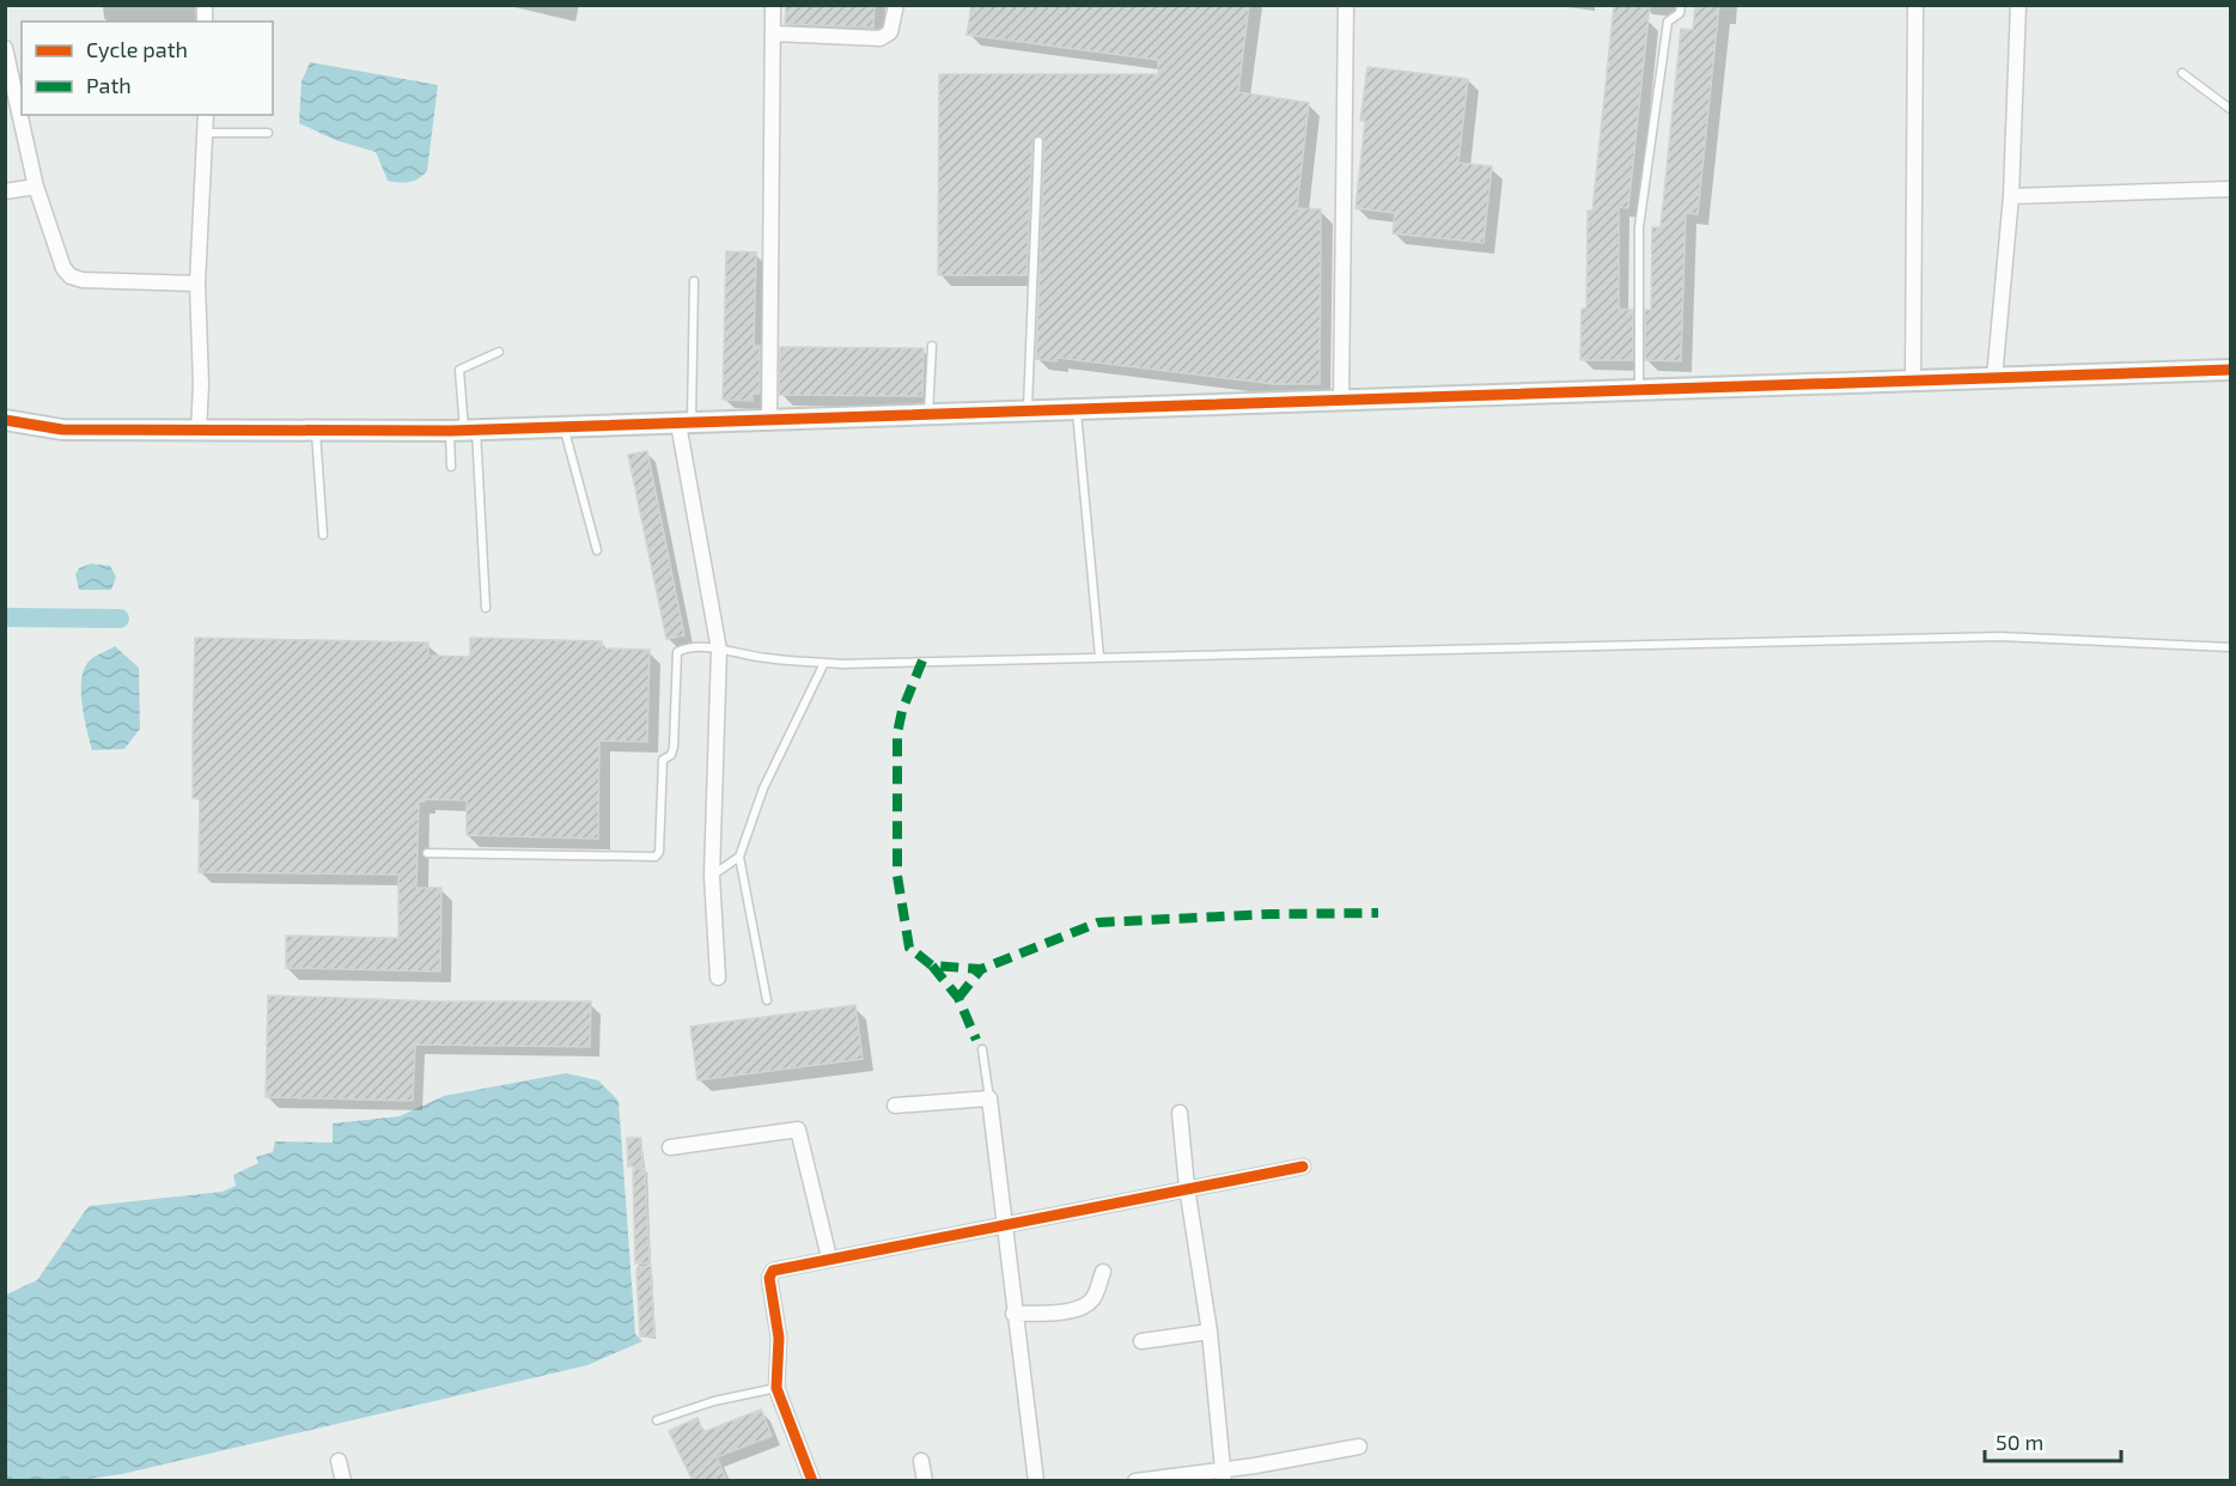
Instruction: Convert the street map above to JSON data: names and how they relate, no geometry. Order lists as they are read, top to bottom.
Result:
{
  "legend": ["Cycle path", "Path"],
  "scale_bar": "50 m"
}
